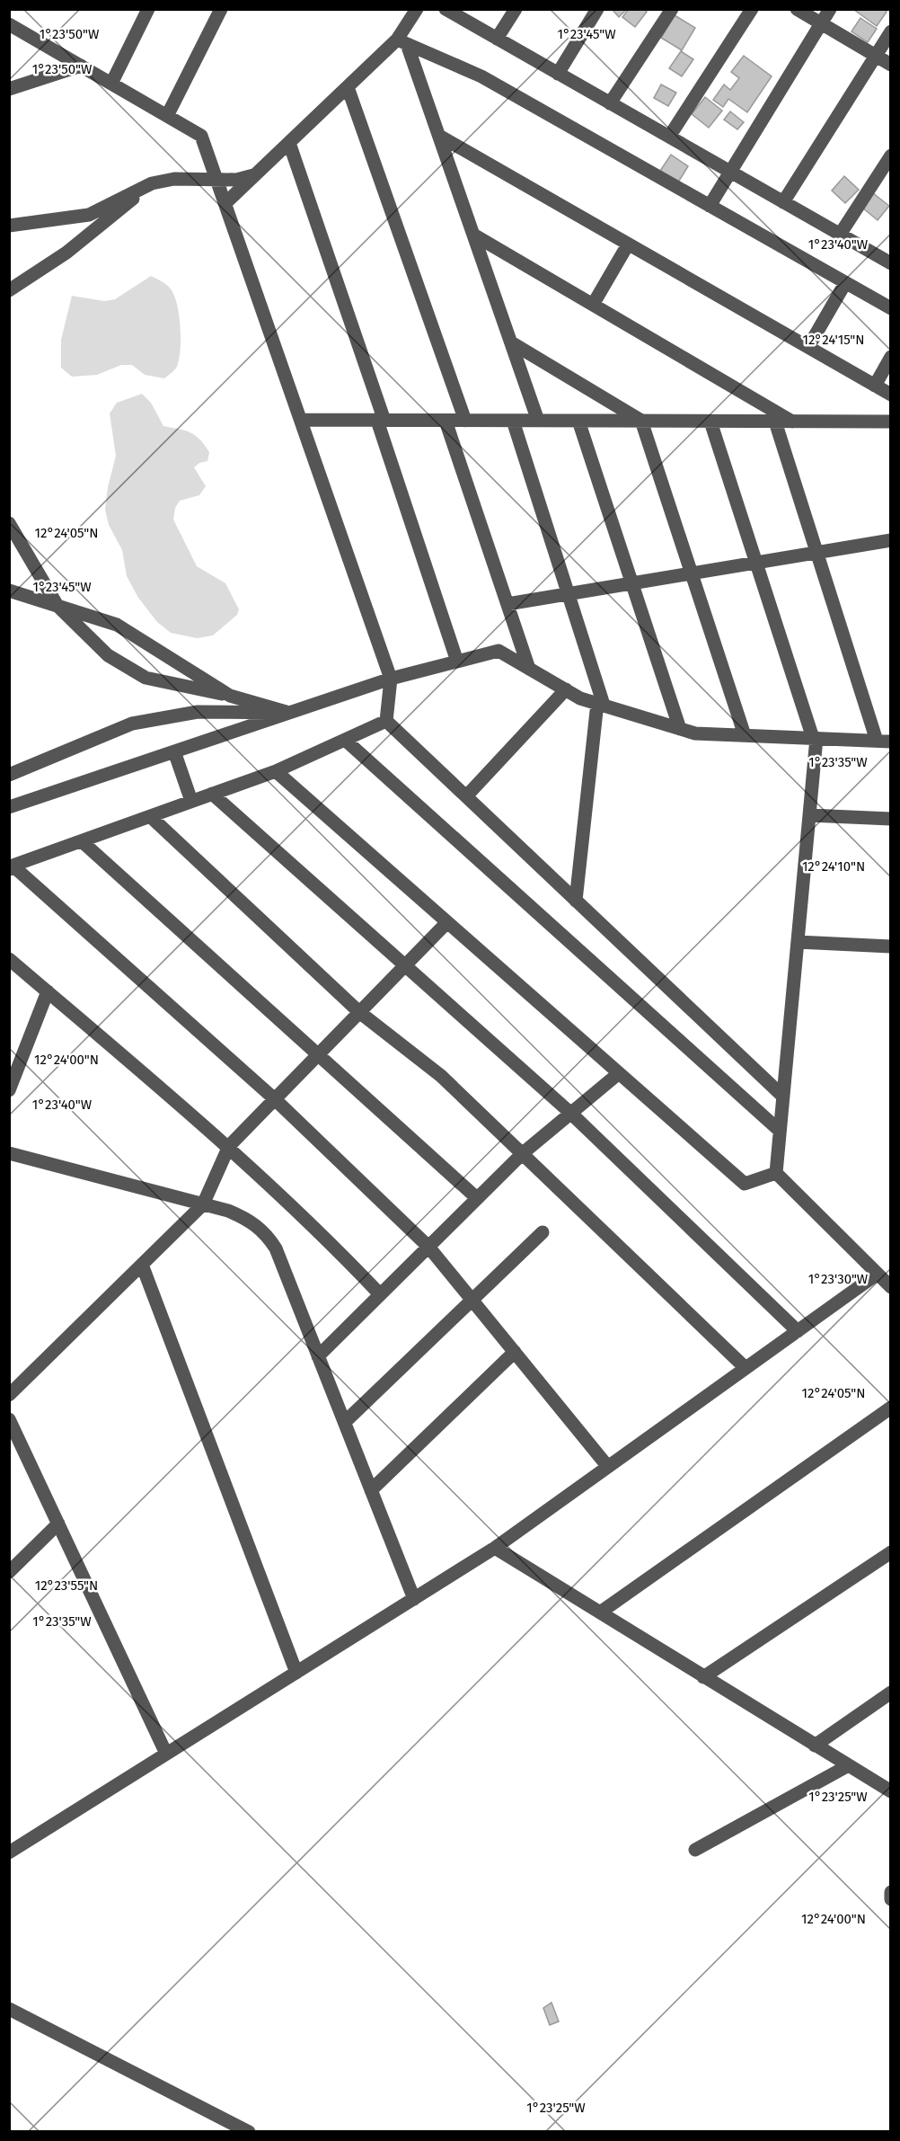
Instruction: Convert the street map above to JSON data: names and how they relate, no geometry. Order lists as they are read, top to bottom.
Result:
{
  "coordinates": [
    "1°23'50\"W",
    "1°23'45\"W",
    "1°23'40\"W",
    "12°24'15\"N",
    "12°24'05\"N",
    "1°23'35\"W",
    "12°24'10\"N",
    "12°24'00\"N",
    "1°23'30\"W",
    "12°23'55\"N",
    "1°23'25\"W"
  ]
}
